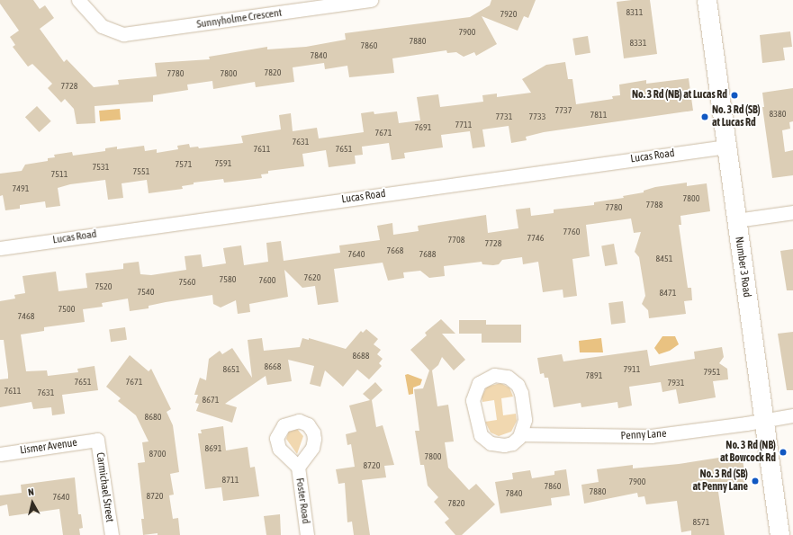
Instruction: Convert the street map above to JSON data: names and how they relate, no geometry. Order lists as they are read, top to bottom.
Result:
{
  "streets": {
    "main road": ["Number 3 Road"],
    "street": [
      "Sunnyholme Crescent",
      "Lucas Road",
      "Penny Lane",
      "Lismer Avenue",
      "Carmichael Street",
      "Foster Road"
    ]
  },
  "crossings": [
    ["Lucas Road", "Number 3 Road"],
    ["Number 3 Road", "Penny Lane"],
    ["Lismer Avenue", "Carmichael Street"]
  ],
  "places": [
    "No. 3 Rd (NB) at Lucas Rd",
    "No. 3 Rd (SB) at Lucas Rd",
    "No. 3 Rd (NB) at Bowcock Rd",
    "No. 3 Rd (SB) at Penny Lane"
  ],
  "house_numbers": [
    "8311",
    "7920",
    "7900",
    "7880",
    "8331",
    "7860",
    "7840",
    "7820",
    "7780",
    "7800",
    "7728",
    "7737",
    "8380",
    "7811",
    "7731",
    "7733",
    "7711",
    "7691",
    "7671",
    "7631",
    "7611",
    "7651",
    "7591",
    "7571",
    "7531",
    "7551",
    "7511",
    "7491",
    "7800",
    "7788",
    "7780",
    "7760",
    "7746",
    "7708",
    "7728",
    "7668",
    "7640",
    "7688",
    "8451",
    "7620",
    "7580",
    "7600",
    "7560",
    "7520",
    "7540",
    "8471",
    "7500",
    "7468",
    "8688",
    "8668",
    "8651",
    "7911",
    "7951",
    "7891",
    "7651",
    "7671",
    "7931",
    "7611",
    "7631",
    "8671",
    "8680",
    "8691",
    "8700",
    "7800",
    "8720",
    "8711",
    "7900",
    "7860",
    "7880",
    "7840",
    "8720",
    "7640",
    "7820",
    "8571"
  ],
  "north": "top"
}
